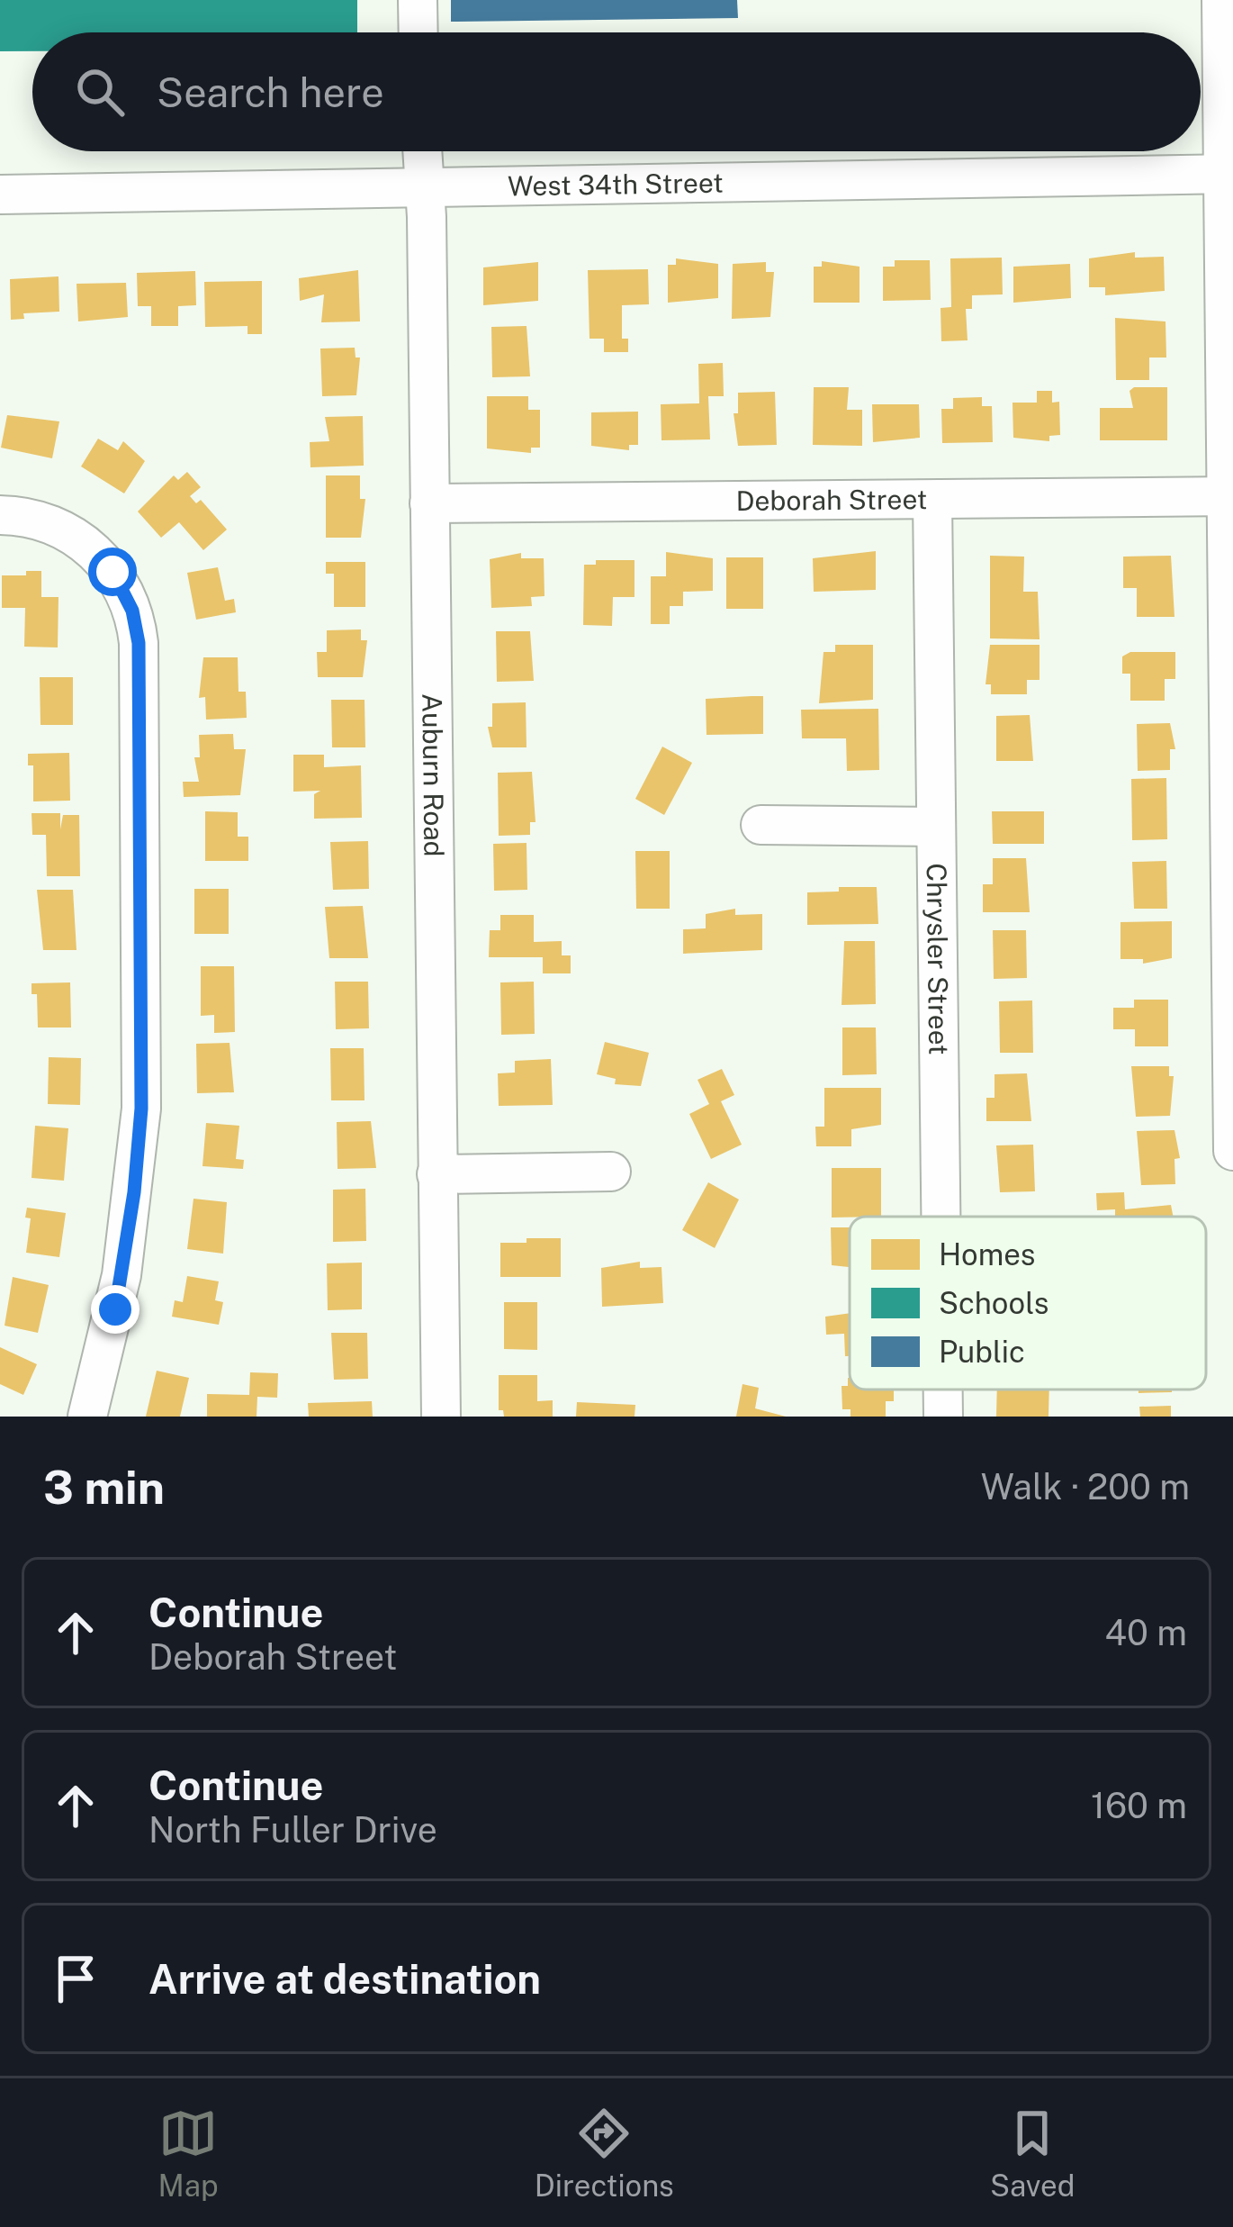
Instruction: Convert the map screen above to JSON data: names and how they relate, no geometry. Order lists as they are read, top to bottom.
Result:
{
  "streets": {
    "street": [
      "West 34th Street",
      "Deborah Street",
      "Auburn Road",
      "Chrysler Street"
    ]
  },
  "crossings": [
    ["West 34th Street", "Auburn Road"],
    ["Deborah Street", "Auburn Road"],
    ["Deborah Street", "Chrysler Street"]
  ],
  "legend": ["Homes", "Schools", "Public"],
  "page": {
    "search": "Search here",
    "heading": ["3 min", "Walk · 200 m"],
    "list": [
      ["Continue", "Deborah Street", "40 m"],
      ["Continue", "North Fuller Drive", "160 m"],
      "Arrive at destination"
    ],
    "nav": ["Map", "Directions", "Saved"]
  }
}
